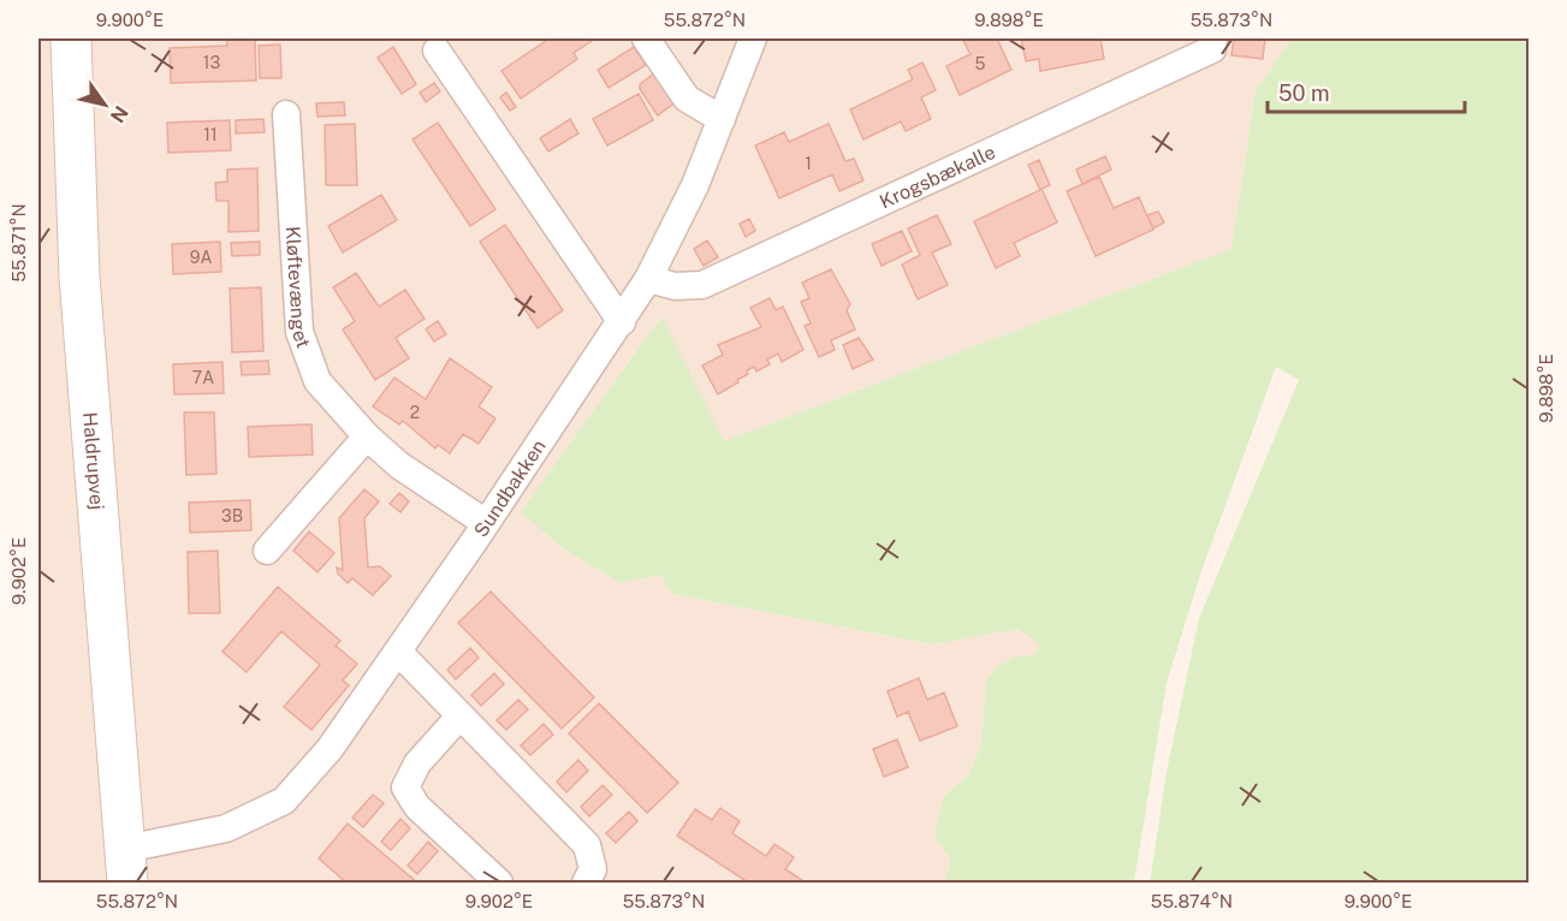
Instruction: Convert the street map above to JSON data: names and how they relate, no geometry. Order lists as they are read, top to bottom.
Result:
{
  "streets": {
    "main road": ["Haldrupvej"],
    "street": ["Krogsbækalle", "Kløftevænget", "Sundbakken"]
  },
  "crossings": [
    ["Krogsbækalle", "Sundbakken"],
    ["Kløftevænget", "Sundbakken"],
    ["Haldrupvej", "Sundbakken"]
  ],
  "house_numbers": [
    "13",
    "5",
    "11",
    "1",
    "9A",
    "7A",
    "2",
    "3B"
  ],
  "scale_bar": "50 m",
  "north": "bottom right",
  "coordinates": [
    "9.900°E",
    "55.872°N",
    "9.898°E",
    "55.873°N",
    "55.871°N",
    "9.902°E",
    "55.874°N"
  ]
}
